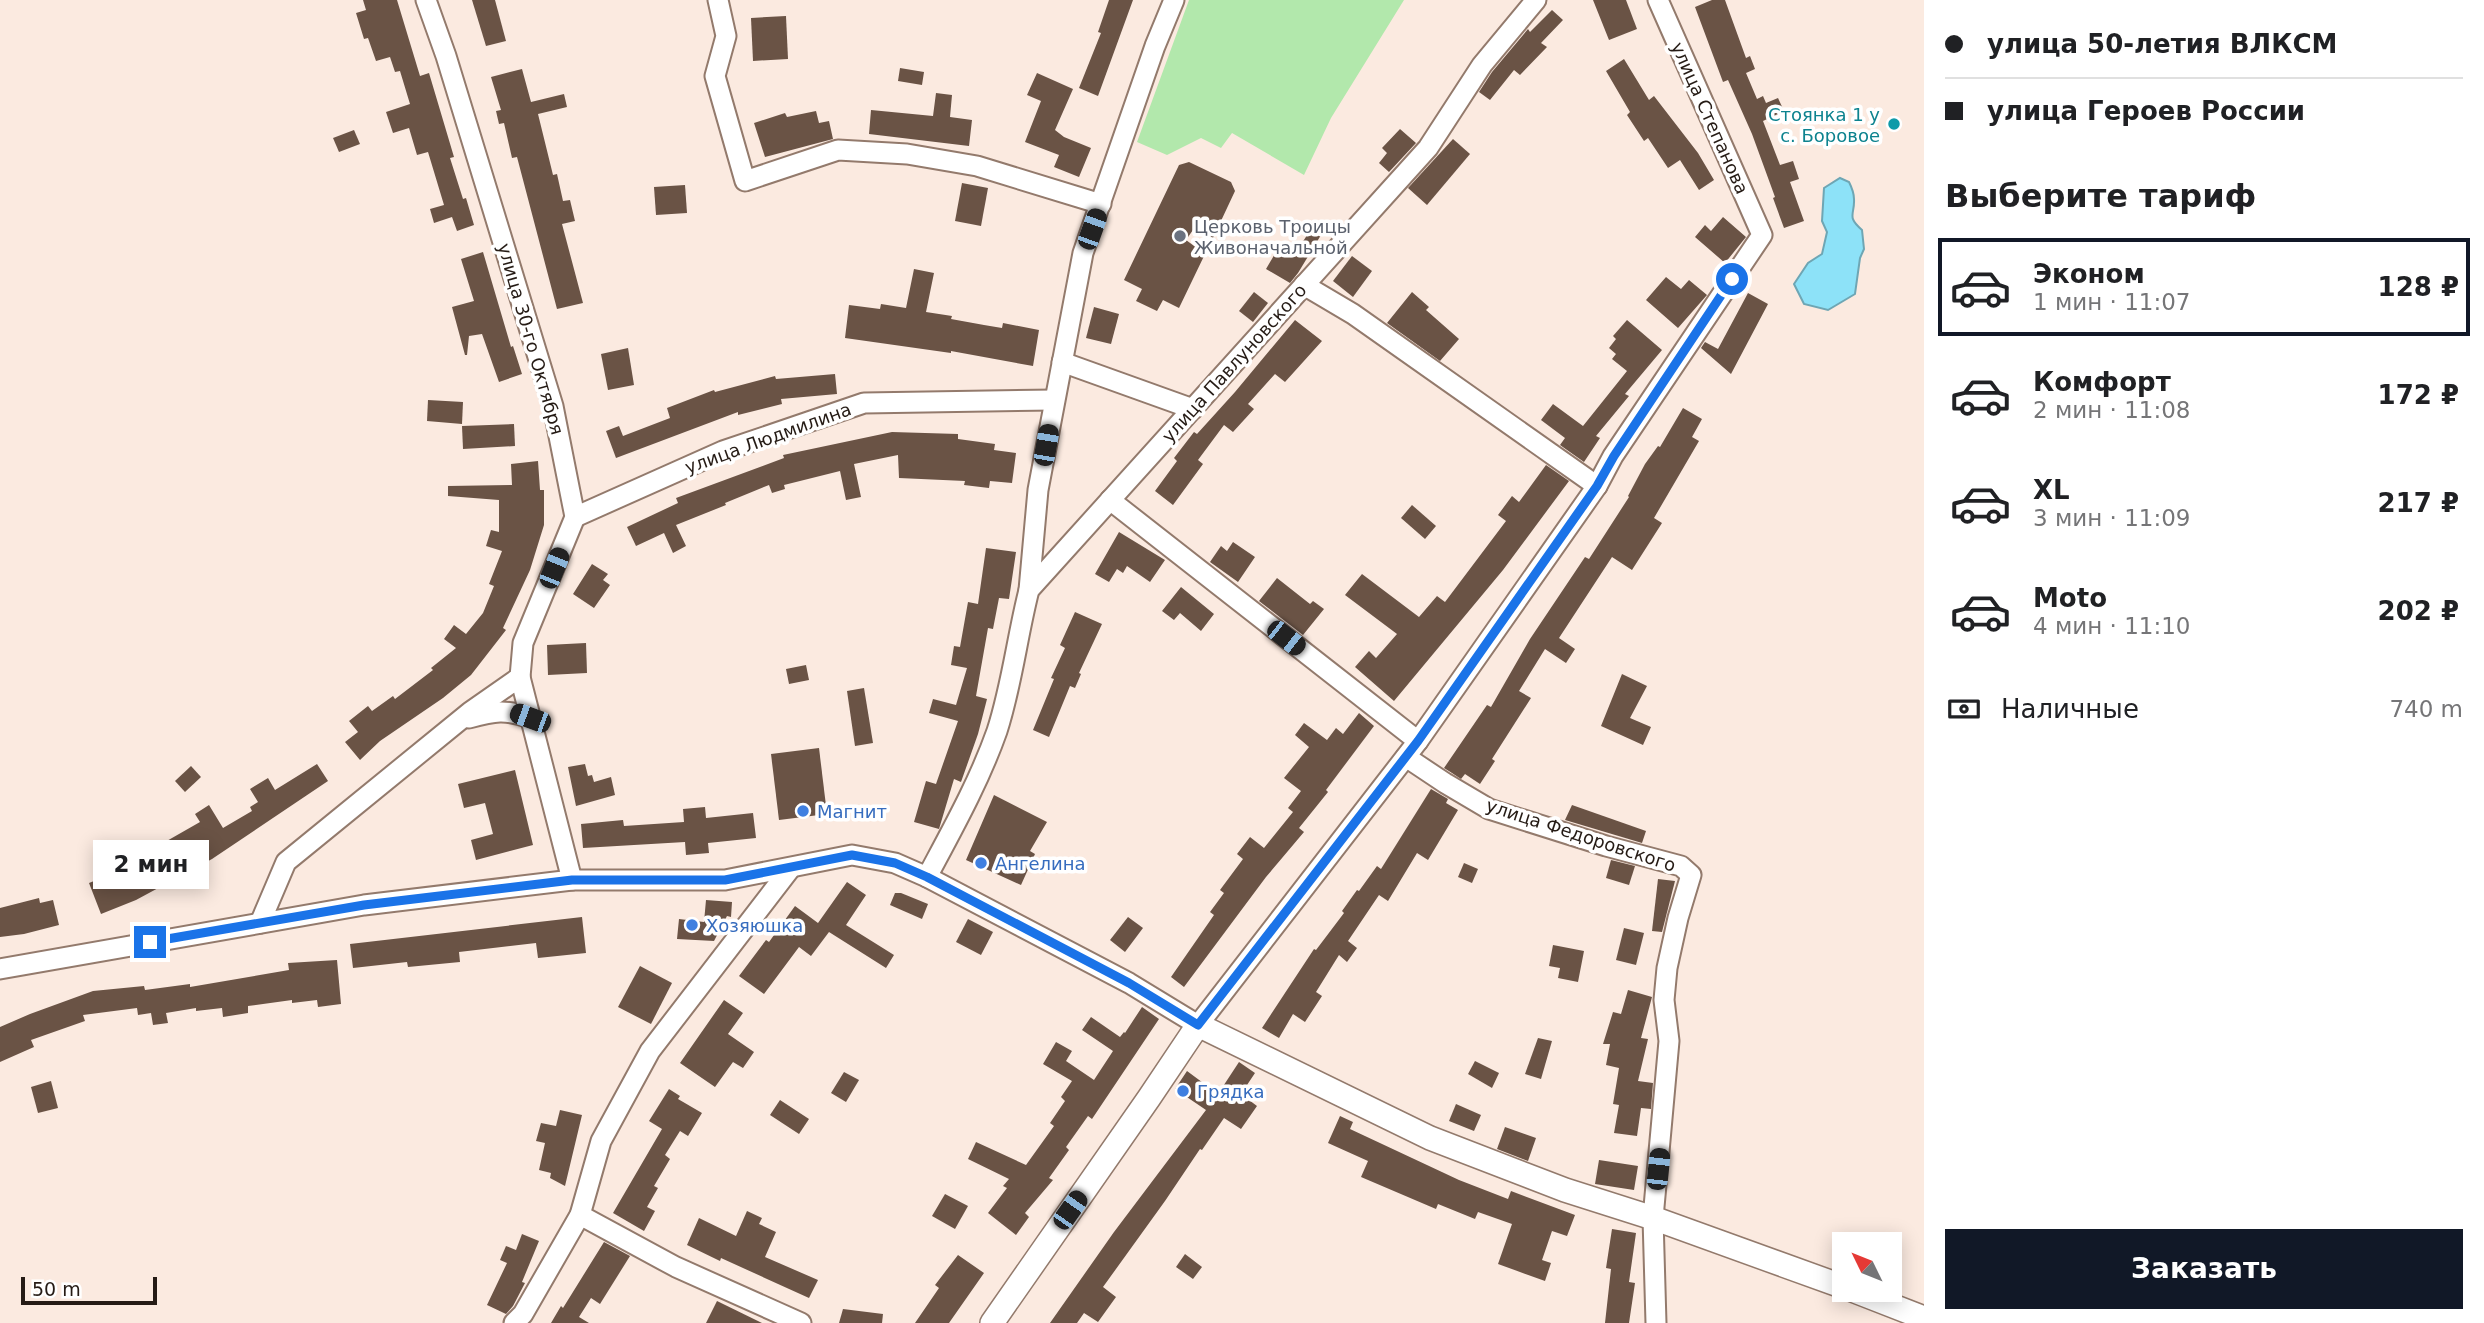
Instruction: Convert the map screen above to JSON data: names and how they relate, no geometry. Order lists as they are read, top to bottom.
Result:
{
  "streets": {
    "street": [
      "улица Степанова",
      "улица 30-го Октября",
      "улица Павлуновского",
      "улица Людмилина",
      "улица Федоровского"
    ]
  },
  "crossings": [
    ["улица 30-го Октября", "улица Людмилина"]
  ],
  "places": [
    "Стоянка 1 у с. Боровое",
    "Церковь Троицы Живоначальной",
    "Магнит",
    "Ангелина",
    "Хозяюшка",
    "Грядка"
  ],
  "scale_bar": "50 m",
  "north": "top left",
  "page": {
    "banner": ["улица 50-летия ВЛКСМ", "улица Героев России"],
    "heading": "Выберите тариф",
    "list": [
      {
        "name": "Эконом",
        "note": "1 мин · 11:07",
        "value": "128 ₽"
      },
      {
        "name": "Комфорт",
        "note": "2 мин · 11:08",
        "value": "172 ₽"
      },
      {
        "name": "XL",
        "note": "3 мин · 11:09",
        "value": "217 ₽"
      },
      {
        "name": "Moto",
        "note": "4 мин · 11:10",
        "value": "202 ₽"
      }
    ],
    "pay": ["Наличные", "740 m"],
    "bubble": "2 мин",
    "buttons": "Заказать",
    "scale": "50 m"
  }
}
